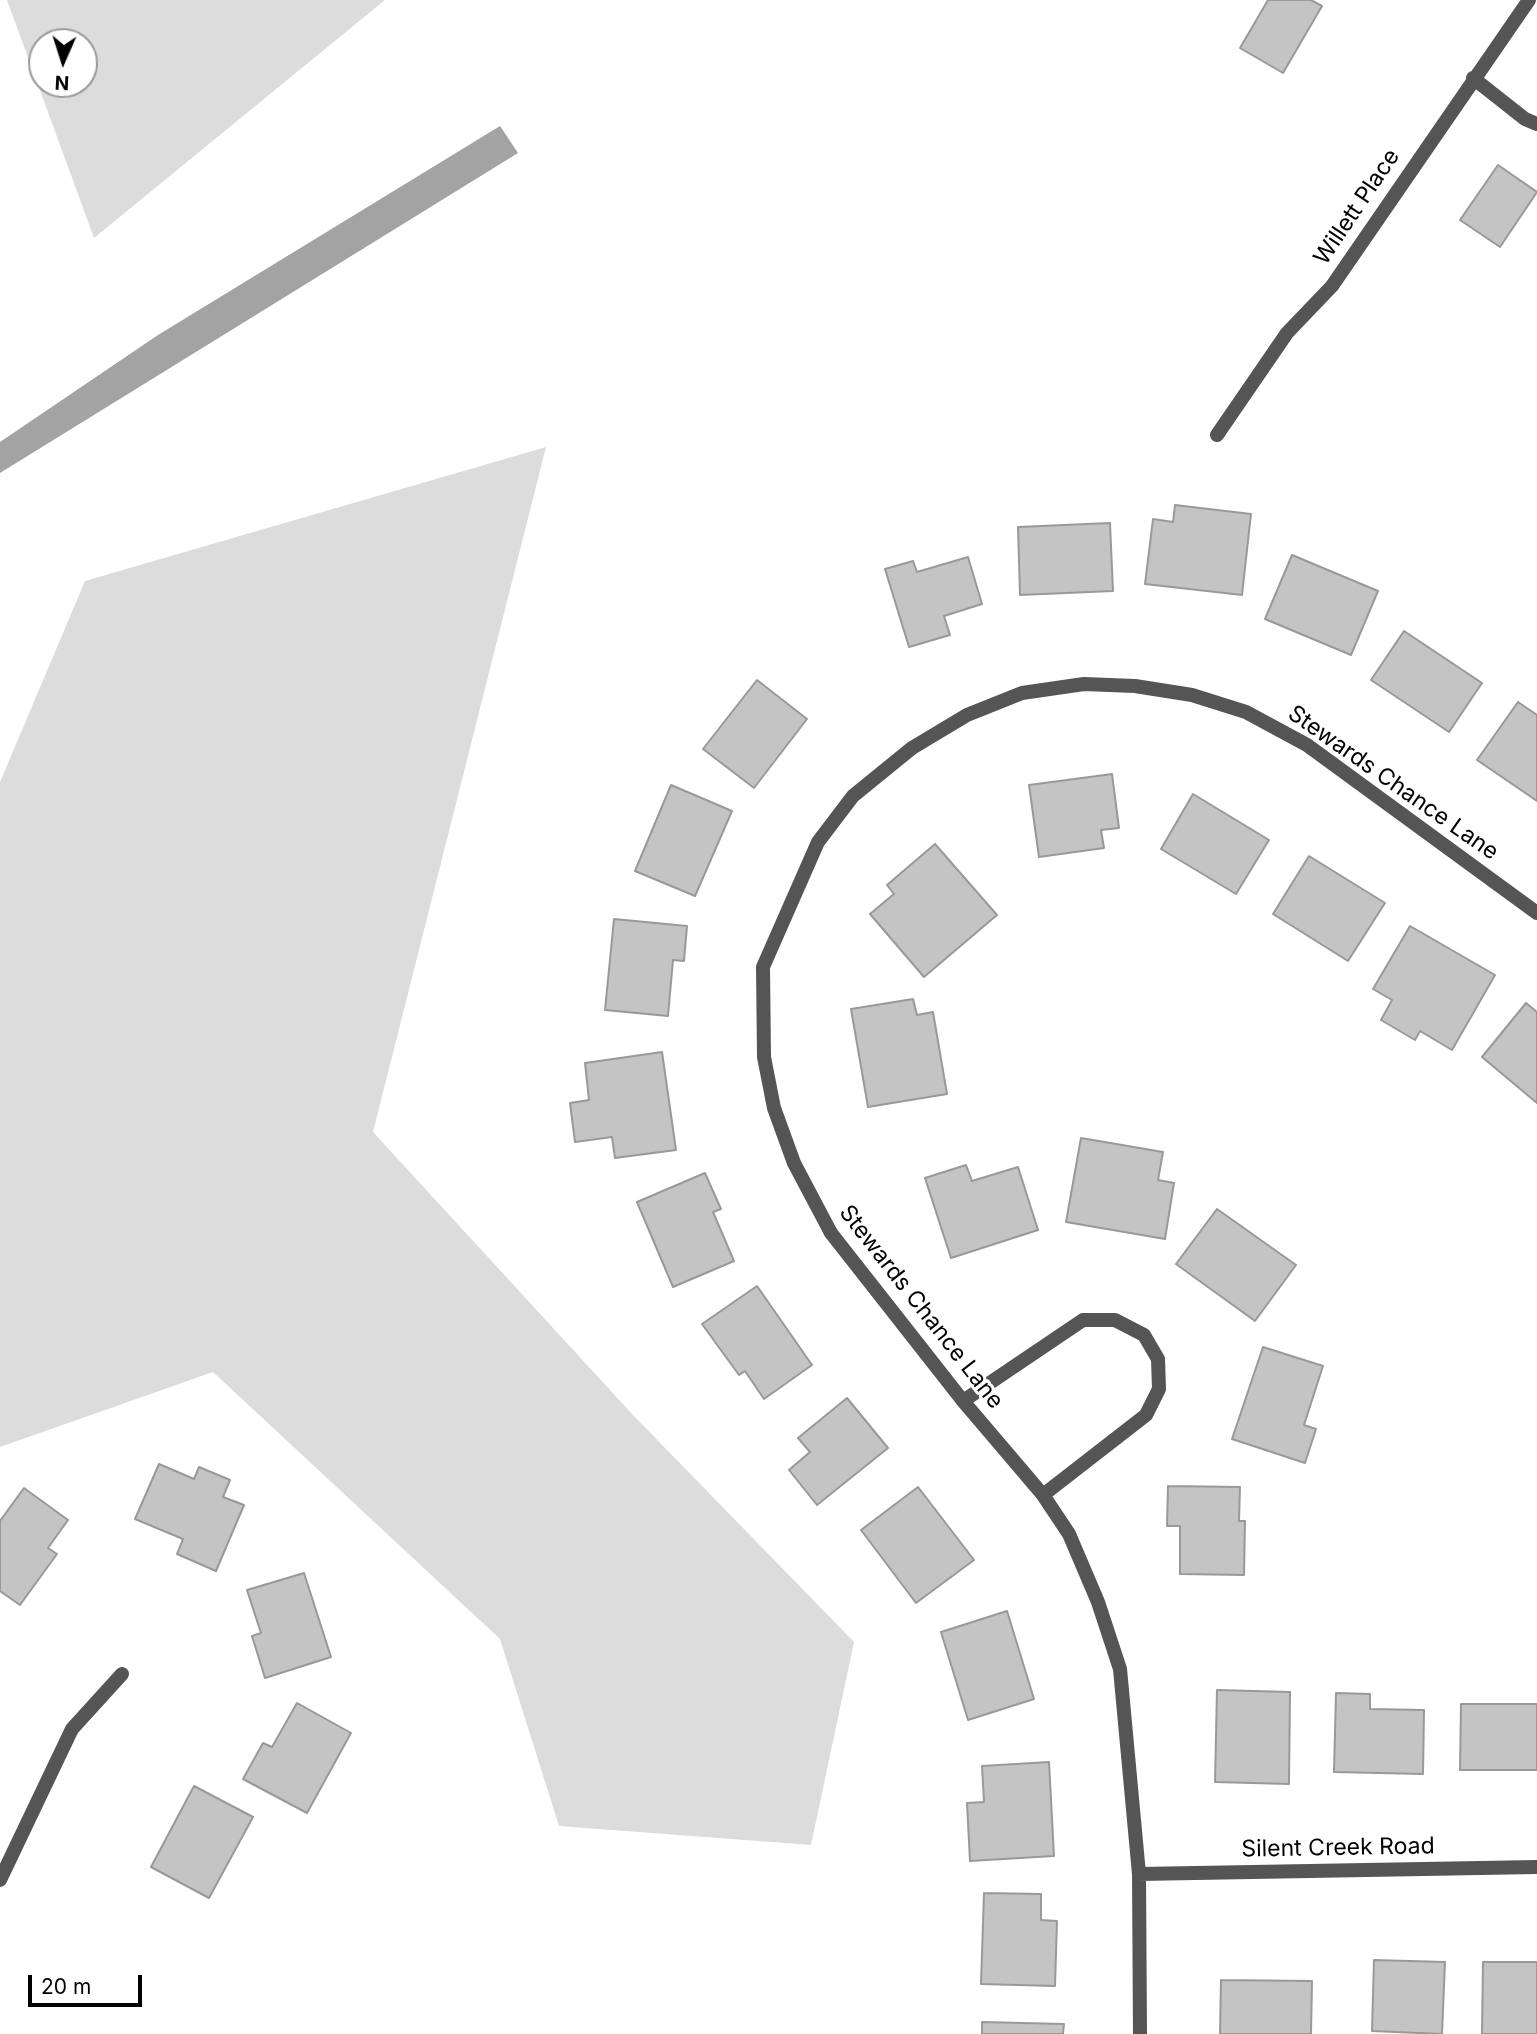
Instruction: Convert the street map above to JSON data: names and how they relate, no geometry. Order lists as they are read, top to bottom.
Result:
{
  "streets": {
    "street": ["Willett Place", "Stewards Chance Lane", "Silent Creek Road"]
  },
  "crossings": [
    ["Stewards Chance Lane", "Silent Creek Road"]
  ],
  "scale_bar": "20 m",
  "north": "bottom"
}
